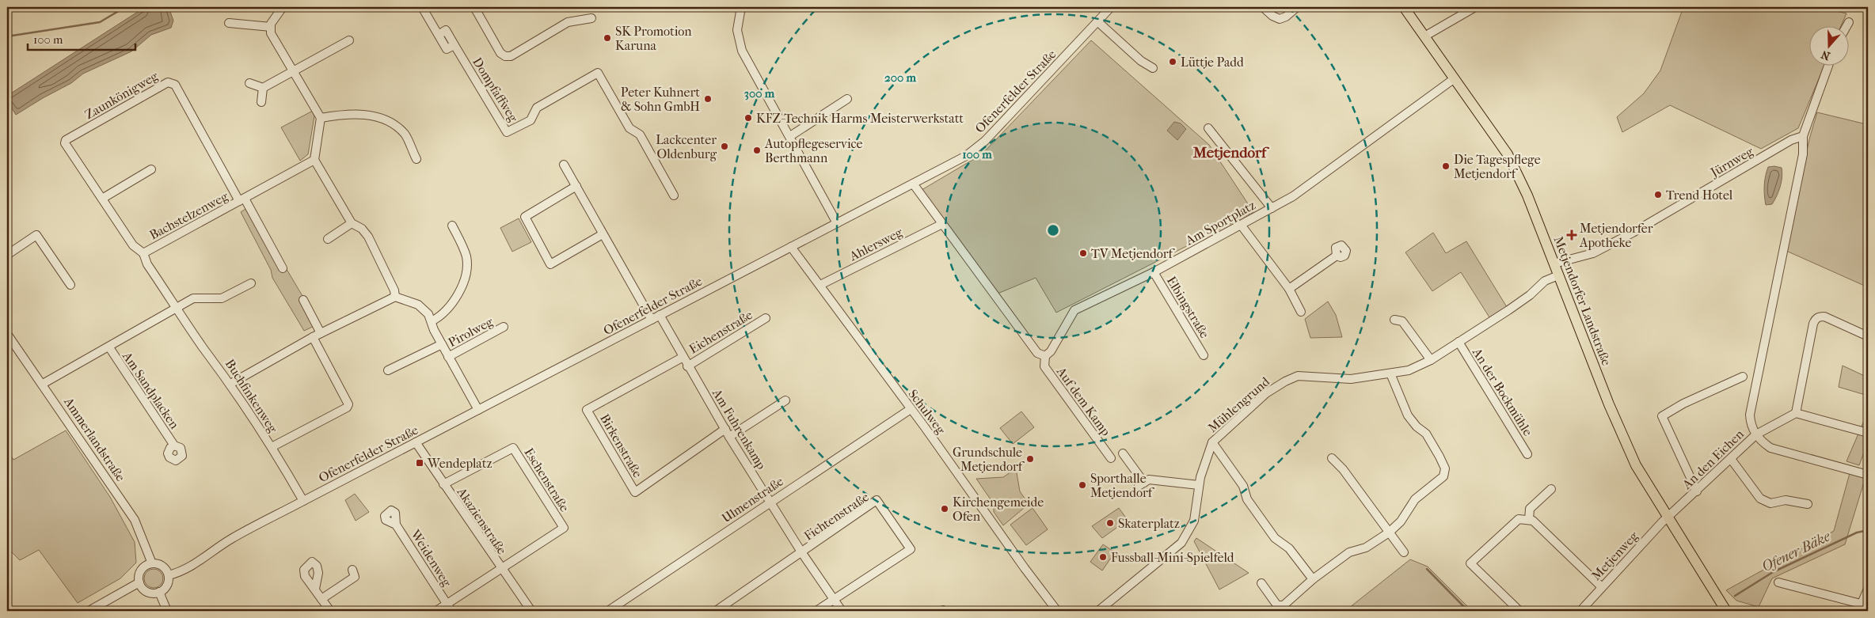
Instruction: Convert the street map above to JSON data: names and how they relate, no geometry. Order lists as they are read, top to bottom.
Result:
{
  "streets": {
    "main road": ["Metjendorfer Landstraße"],
    "street": [
      "Dompfaffweg",
      "Ofenerfelder Straße",
      "Zaunkönigweg",
      "Jürnweg",
      "Bachstelzenweg",
      "Am Sportplatz",
      "Ahlersweg",
      "Elbingstraße",
      "Pirolweg",
      "Eichenstraße",
      "Am Sandplacken",
      "An der Bockmühle",
      "Buchfinkenweg",
      "Auf dem Kamp",
      "Mühlengrund",
      "Schulweg",
      "Am Fuhrenkamp",
      "Ammerlandstraße",
      "Birkenstraße",
      "An den Eichen",
      "Eschenstraße",
      "Ulmenstraße",
      "Fichtenstraße",
      "Akazienstraße",
      "Metjenweg",
      "Weidenweg"
    ]
  },
  "crossings": [
    ["Ofenerfelder Straße", "Buchfinkenweg"],
    ["Ofenerfelder Straße", "Schulweg"],
    ["Ofenerfelder Straße", "Am Fuhrenkamp"],
    ["Ofenerfelder Straße", "Ammerlandstraße"],
    ["Ofenerfelder Straße", "Akazienstraße"],
    ["Zaunkönigweg", "Bachstelzenweg"],
    ["Zaunkönigweg", "Buchfinkenweg"],
    ["Jürnweg", "Metjendorfer Landstraße"],
    ["Bachstelzenweg", "Buchfinkenweg"],
    ["Am Sportplatz", "Metjendorfer Landstraße"],
    ["Am Sportplatz", "Elbingstraße"],
    ["Am Sportplatz", "Auf dem Kamp"],
    ["Ahlersweg", "Schulweg"],
    ["Metjendorfer Landstraße", "Mühlengrund"],
    ["Metjendorfer Landstraße", "An den Eichen"],
    ["Metjendorfer Landstraße", "Metjenweg"],
    ["Eichenstraße", "Am Fuhrenkamp"],
    ["Am Sandplacken", "Buchfinkenweg"],
    ["Am Sandplacken", "Ammerlandstraße"],
    ["An der Bockmühle", "Mühlengrund"],
    ["Schulweg", "Ulmenstraße"],
    ["Am Fuhrenkamp", "Birkenstraße"],
    ["Am Fuhrenkamp", "Ulmenstraße"],
    ["Am Fuhrenkamp", "Fichtenstraße"],
    ["An den Eichen", "Metjenweg"],
    ["Eschenstraße", "Akazienstraße"]
  ],
  "districts": ["Metjendorf"],
  "water": ["Ofener Bäke"],
  "places": {
    "other": [
      "SK Promotion Karuna",
      "Lüttje Padd",
      "Peter Kuhnert & Sohn GmbH",
      "KFZ-Technik Harms Meisterwerkstatt",
      "Lackcenter Oldenburg",
      "Autopflegeservice Berthmann",
      "Die Tagespflege Metjendorf",
      "Trend Hotel",
      "TV Metjendorf",
      "Grundschule Metjendorf",
      "Sporthalle Metjendorf",
      "Kirchengemeide Ofen",
      "Skaterplatz",
      "Fussball-Mini-Spielfeld"
    ],
    "health": ["Metjendorfer Apotheke"],
    "transit": ["Wendeplatz"]
  },
  "scale_bar": "100 m",
  "north": "bottom",
  "rings": ["200 m", "300 m", "100 m"]
}
